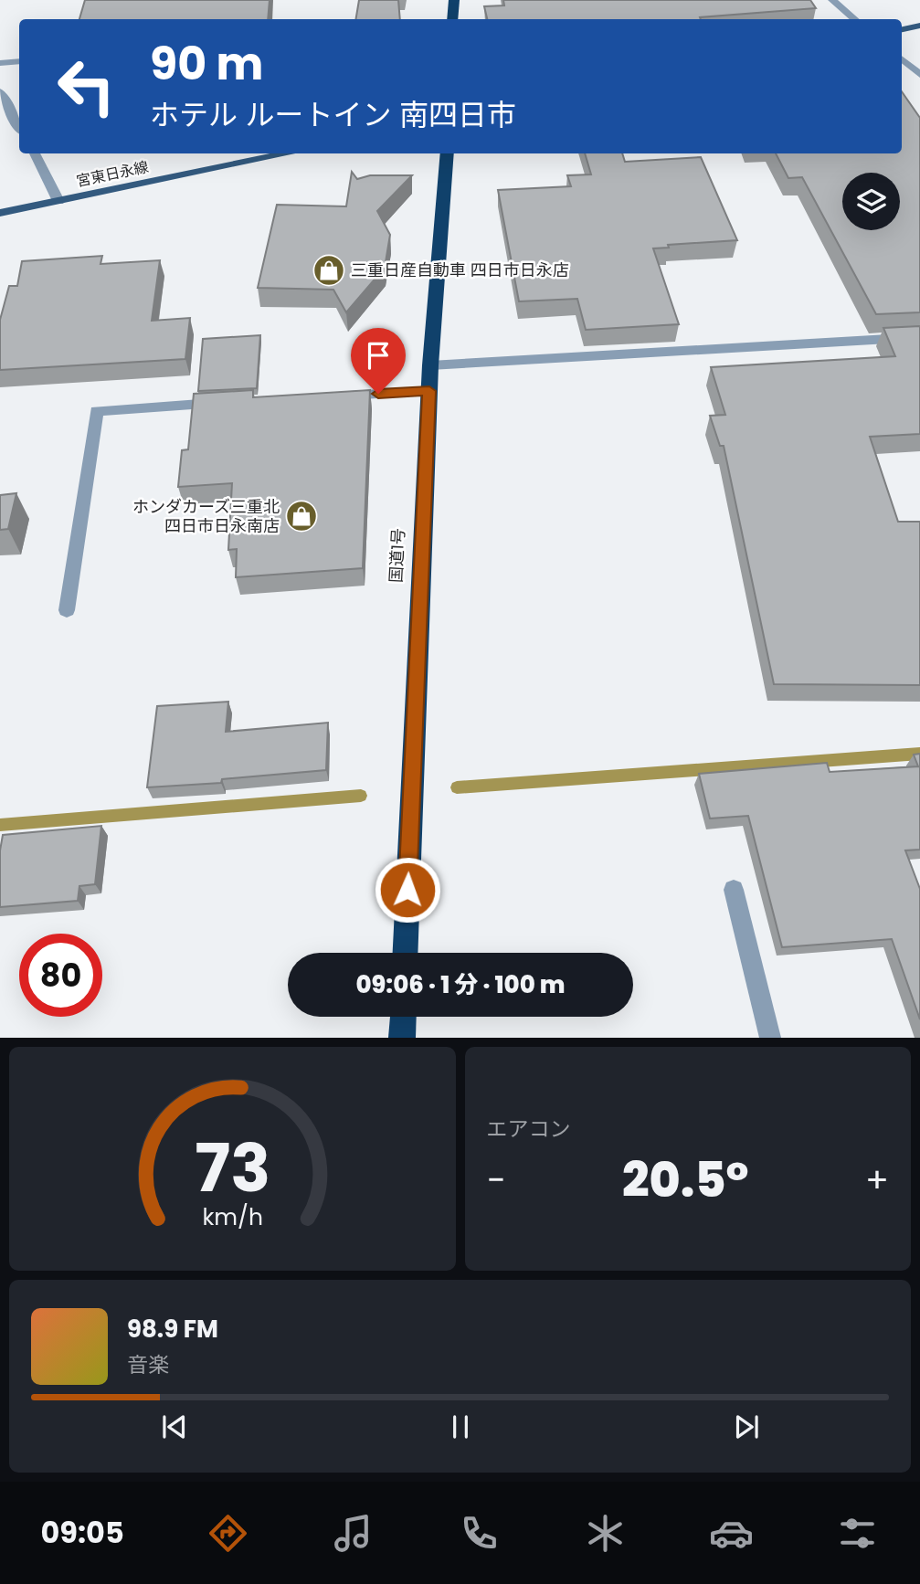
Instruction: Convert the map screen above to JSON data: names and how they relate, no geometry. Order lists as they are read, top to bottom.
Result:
{
  "streets": {
    "highway": ["国道1号"],
    "main road": ["宮東日永線"]
  },
  "places": {
    "shop": ["三重日産自動車 四日市日永店", "ホンダカーズ三重北 四日市日永南店"]
  },
  "page": {
    "turn": ["90 m", "ホテル ルートイン 南四日市"],
    "limit": "80",
    "trip": "09:06 · 1 分 · 100 m",
    "tile": "エアコン",
    "heat": ["−", "20.5°", "+"],
    "song": ["98.9 FM", "音楽"],
    "tabs": "09:05",
    "gauge": ["73", "km/h"]
  }
}
